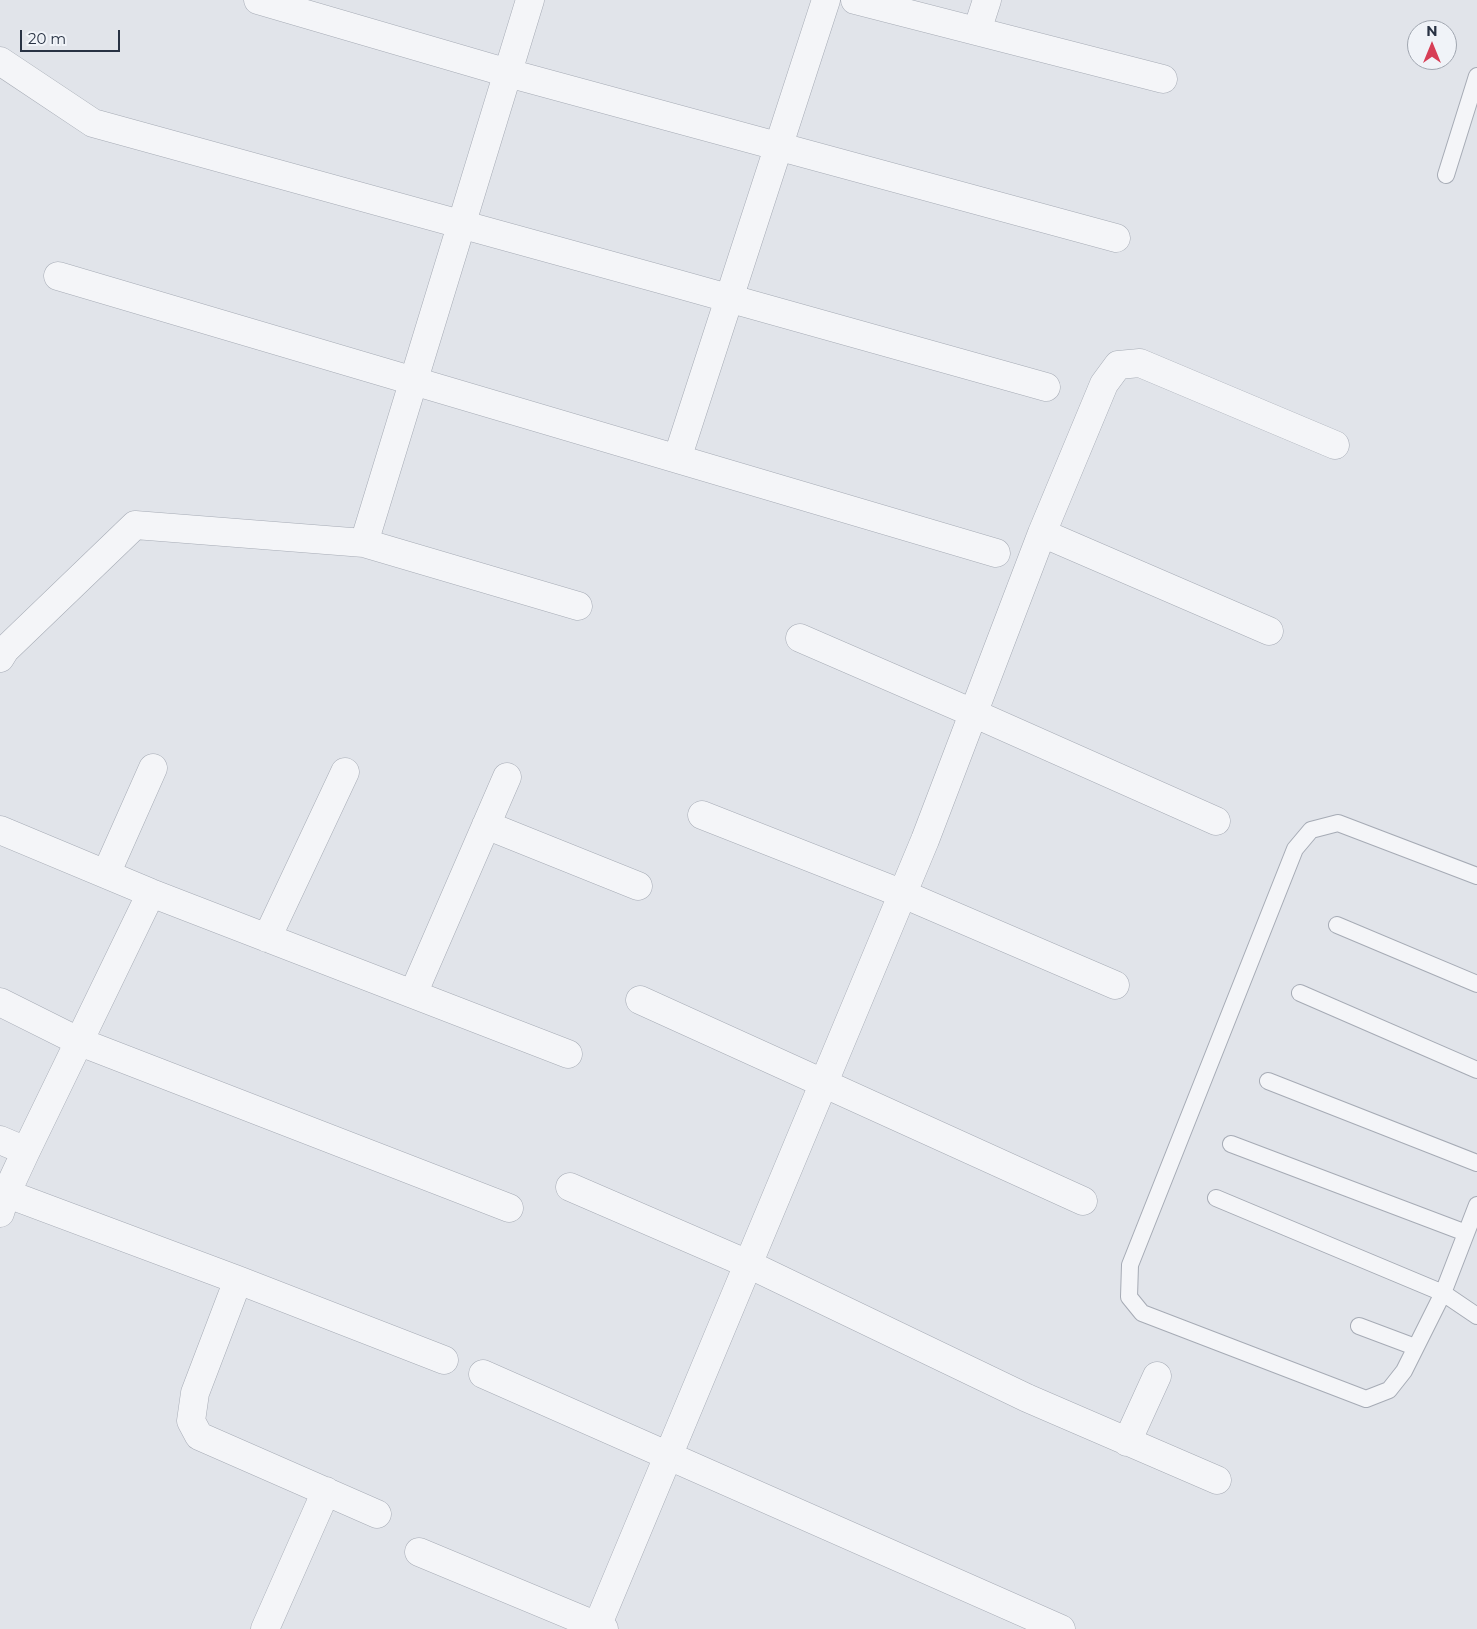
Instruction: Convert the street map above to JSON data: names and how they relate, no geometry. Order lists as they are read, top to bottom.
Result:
{
  "scale_bar": "20 m",
  "north": "top"
}
